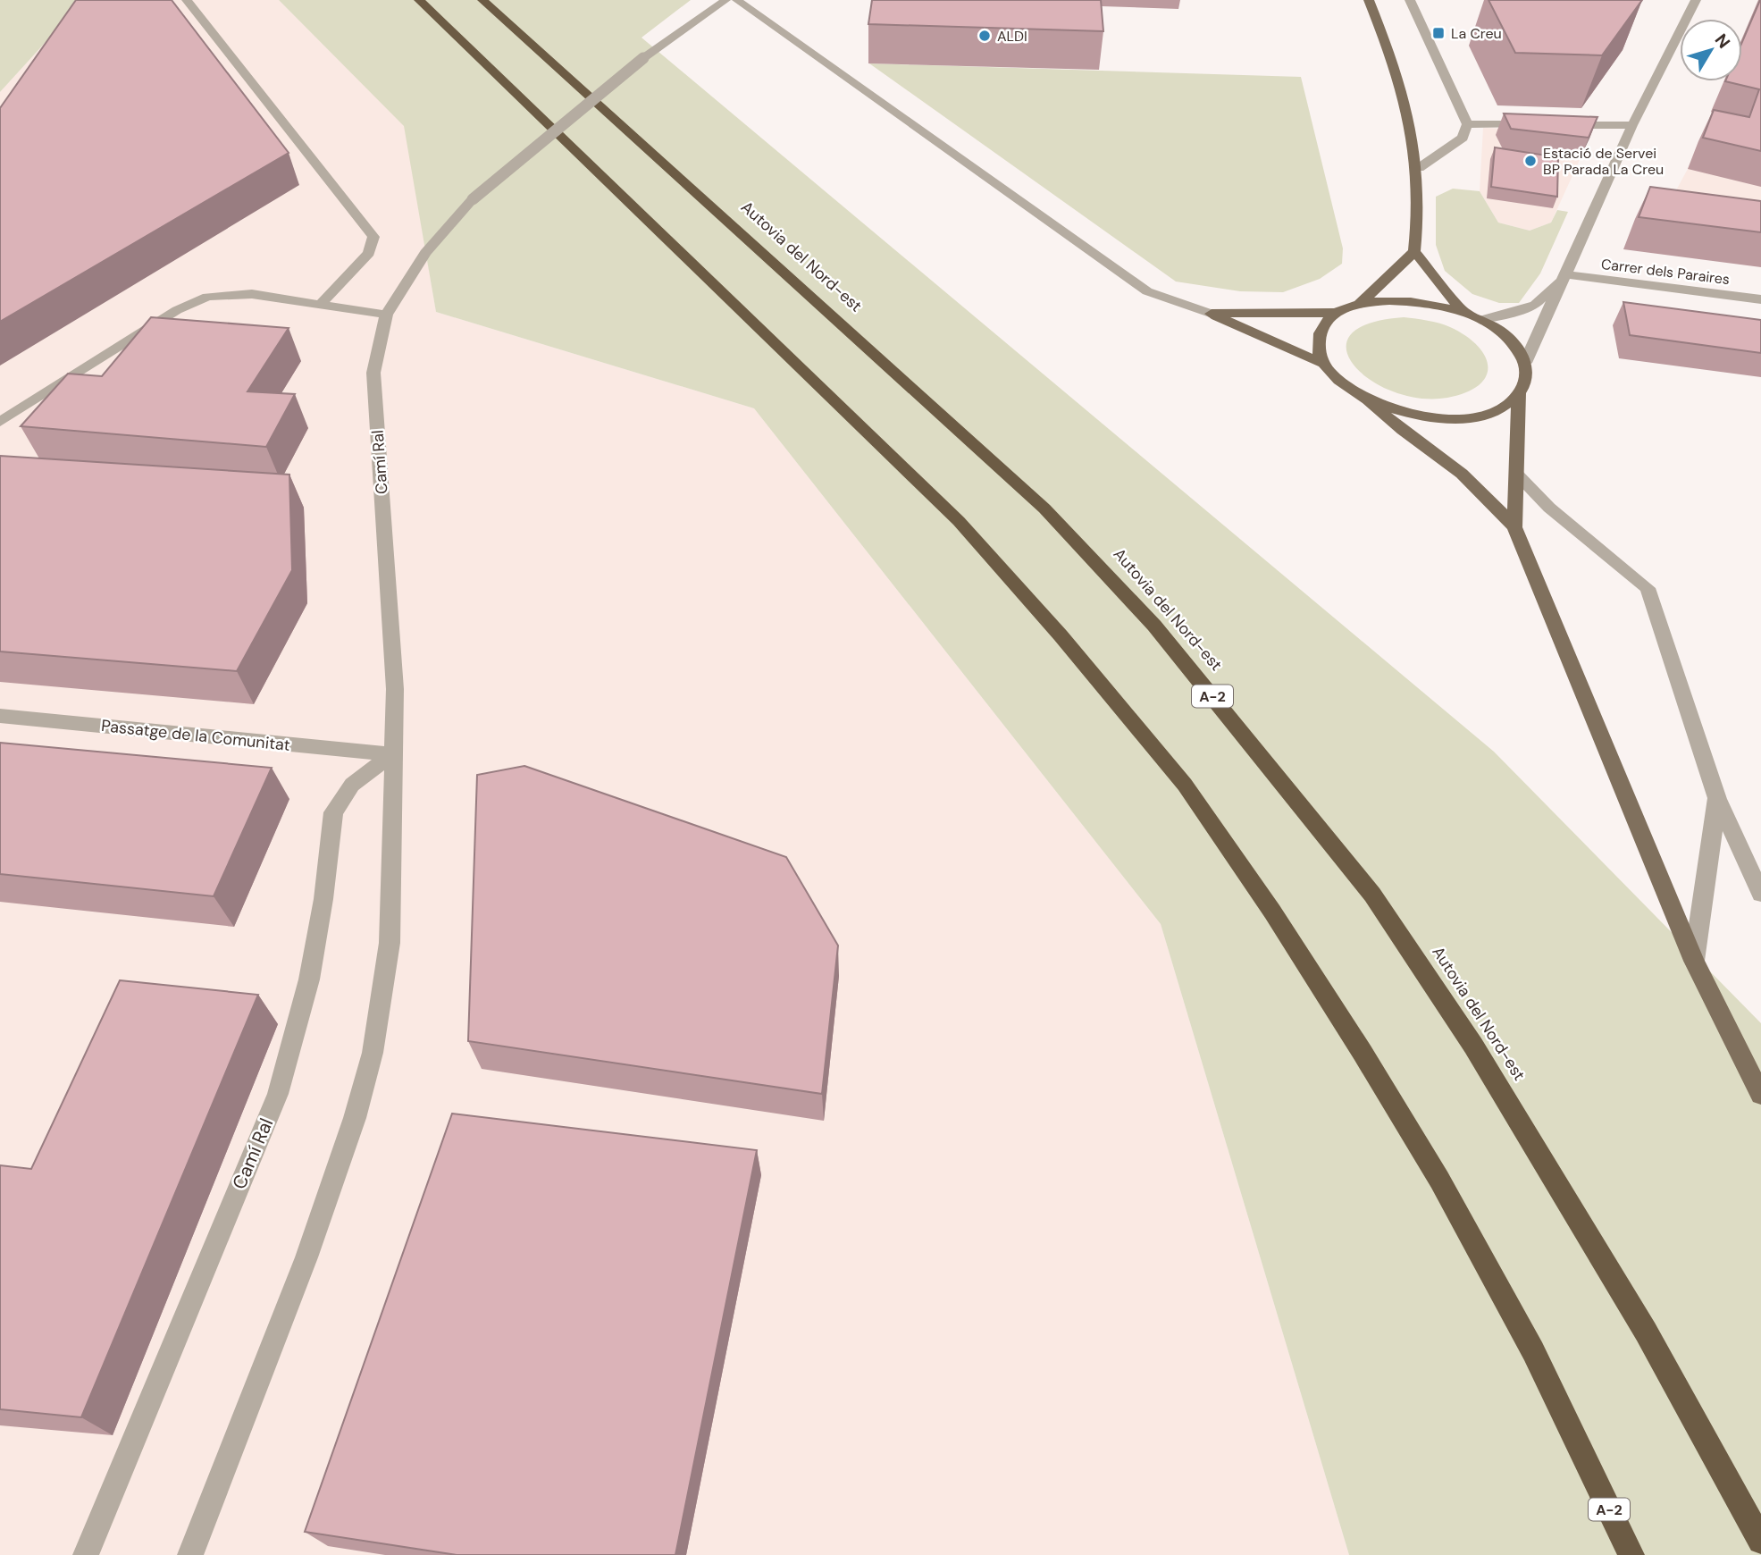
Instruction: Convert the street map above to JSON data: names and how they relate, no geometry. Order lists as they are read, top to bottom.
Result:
{
  "streets": {
    "highway": ["Autovia del Nord-est", "A-2"],
    "street": ["Carrer dels Paraires", "Camí Ral", "Passatge de la Comunitat"]
  },
  "crossings": [
    ["Camí Ral", "Passatge de la Comunitat"]
  ],
  "places": {
    "transit": ["La Creu"],
    "other": ["ALDI", "Estació de Servei BP Parada La Creu"]
  },
  "north": "top right"
}
